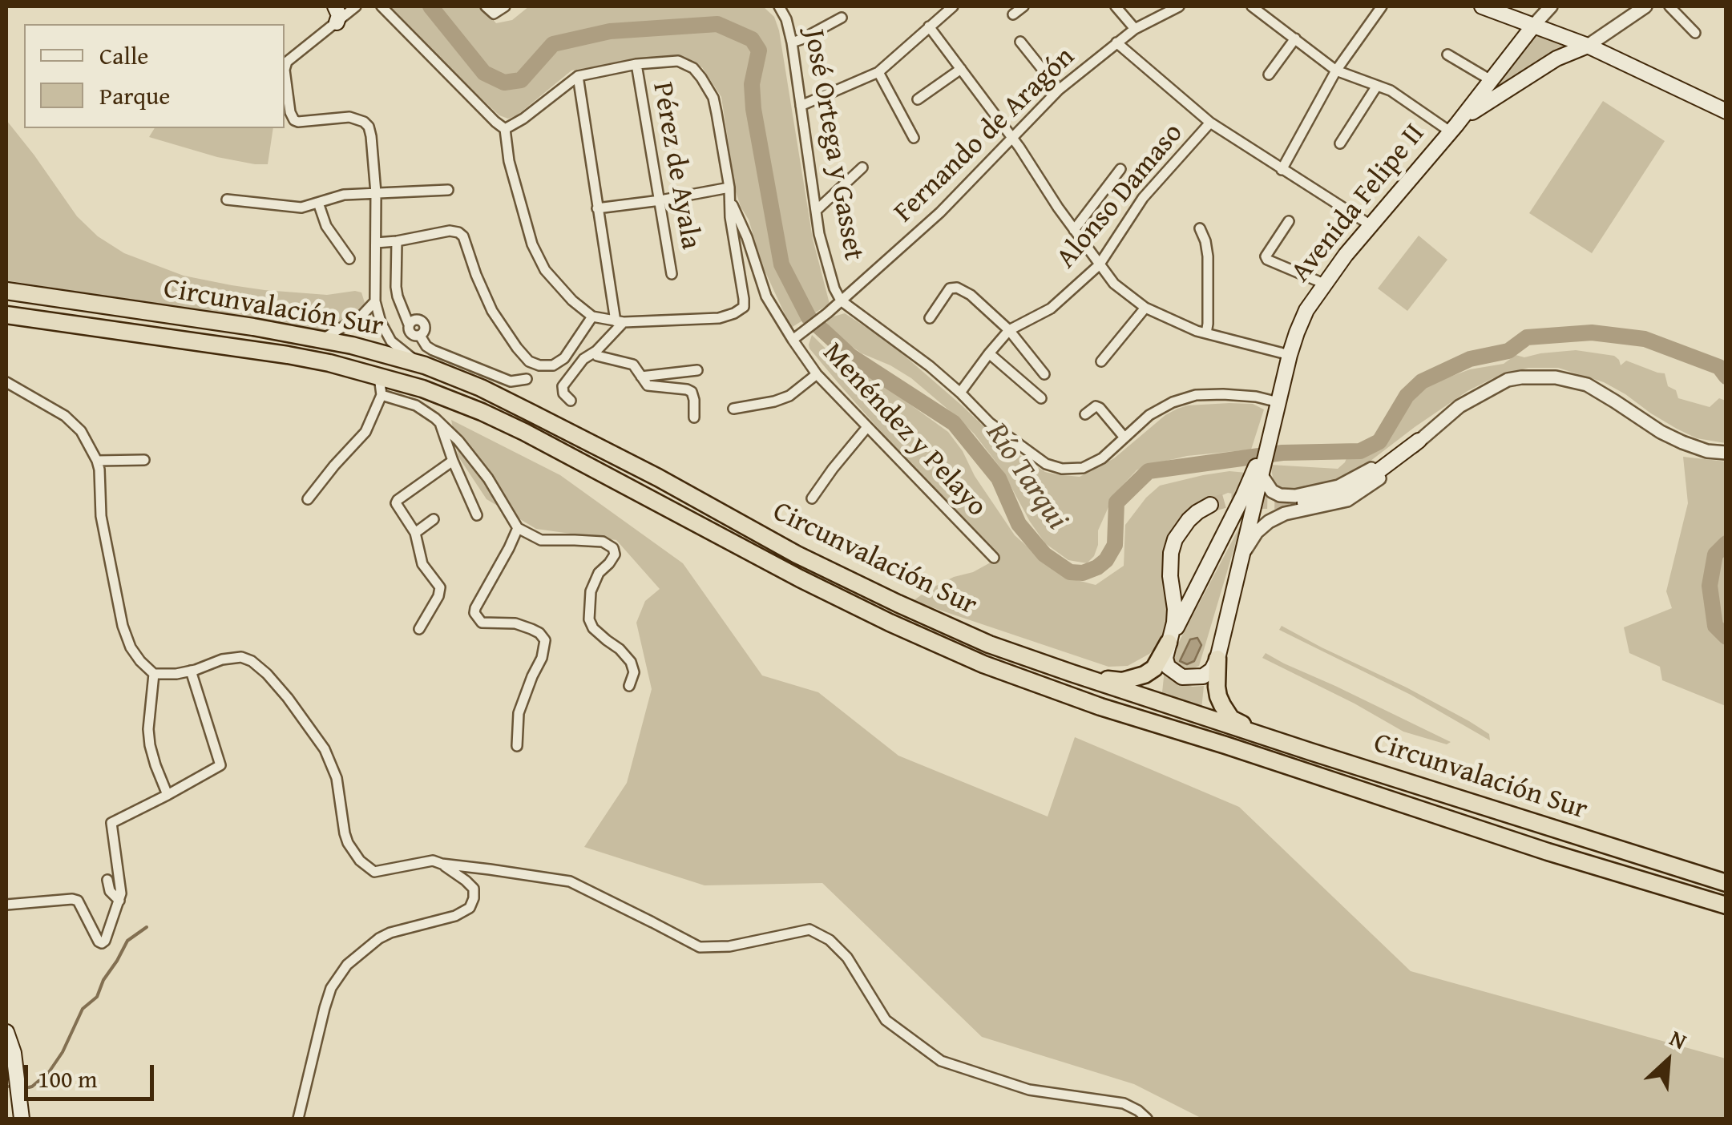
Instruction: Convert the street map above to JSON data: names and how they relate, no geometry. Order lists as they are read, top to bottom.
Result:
{
  "streets": {
    "highway": ["Circunvalación Sur"],
    "main road": ["Avenida Felipe II"],
    "street": [
      "Fernando de Aragón",
      "José Ortega y Gasset",
      "Pérez de Ayala",
      "Alonso Damaso",
      "Menéndez y Pelayo"
    ]
  },
  "crossings": [
    ["Fernando de Aragón", "José Ortega y Gasset"],
    ["Fernando de Aragón", "Menéndez y Pelayo"],
    ["José Ortega y Gasset", "Alonso Damaso"],
    ["José Ortega y Gasset", "Avenida Felipe II"]
  ],
  "water": ["Río Tarqui"],
  "legend": ["Calle", "Parque"],
  "scale_bar": "100 m",
  "north": "top right"
}
